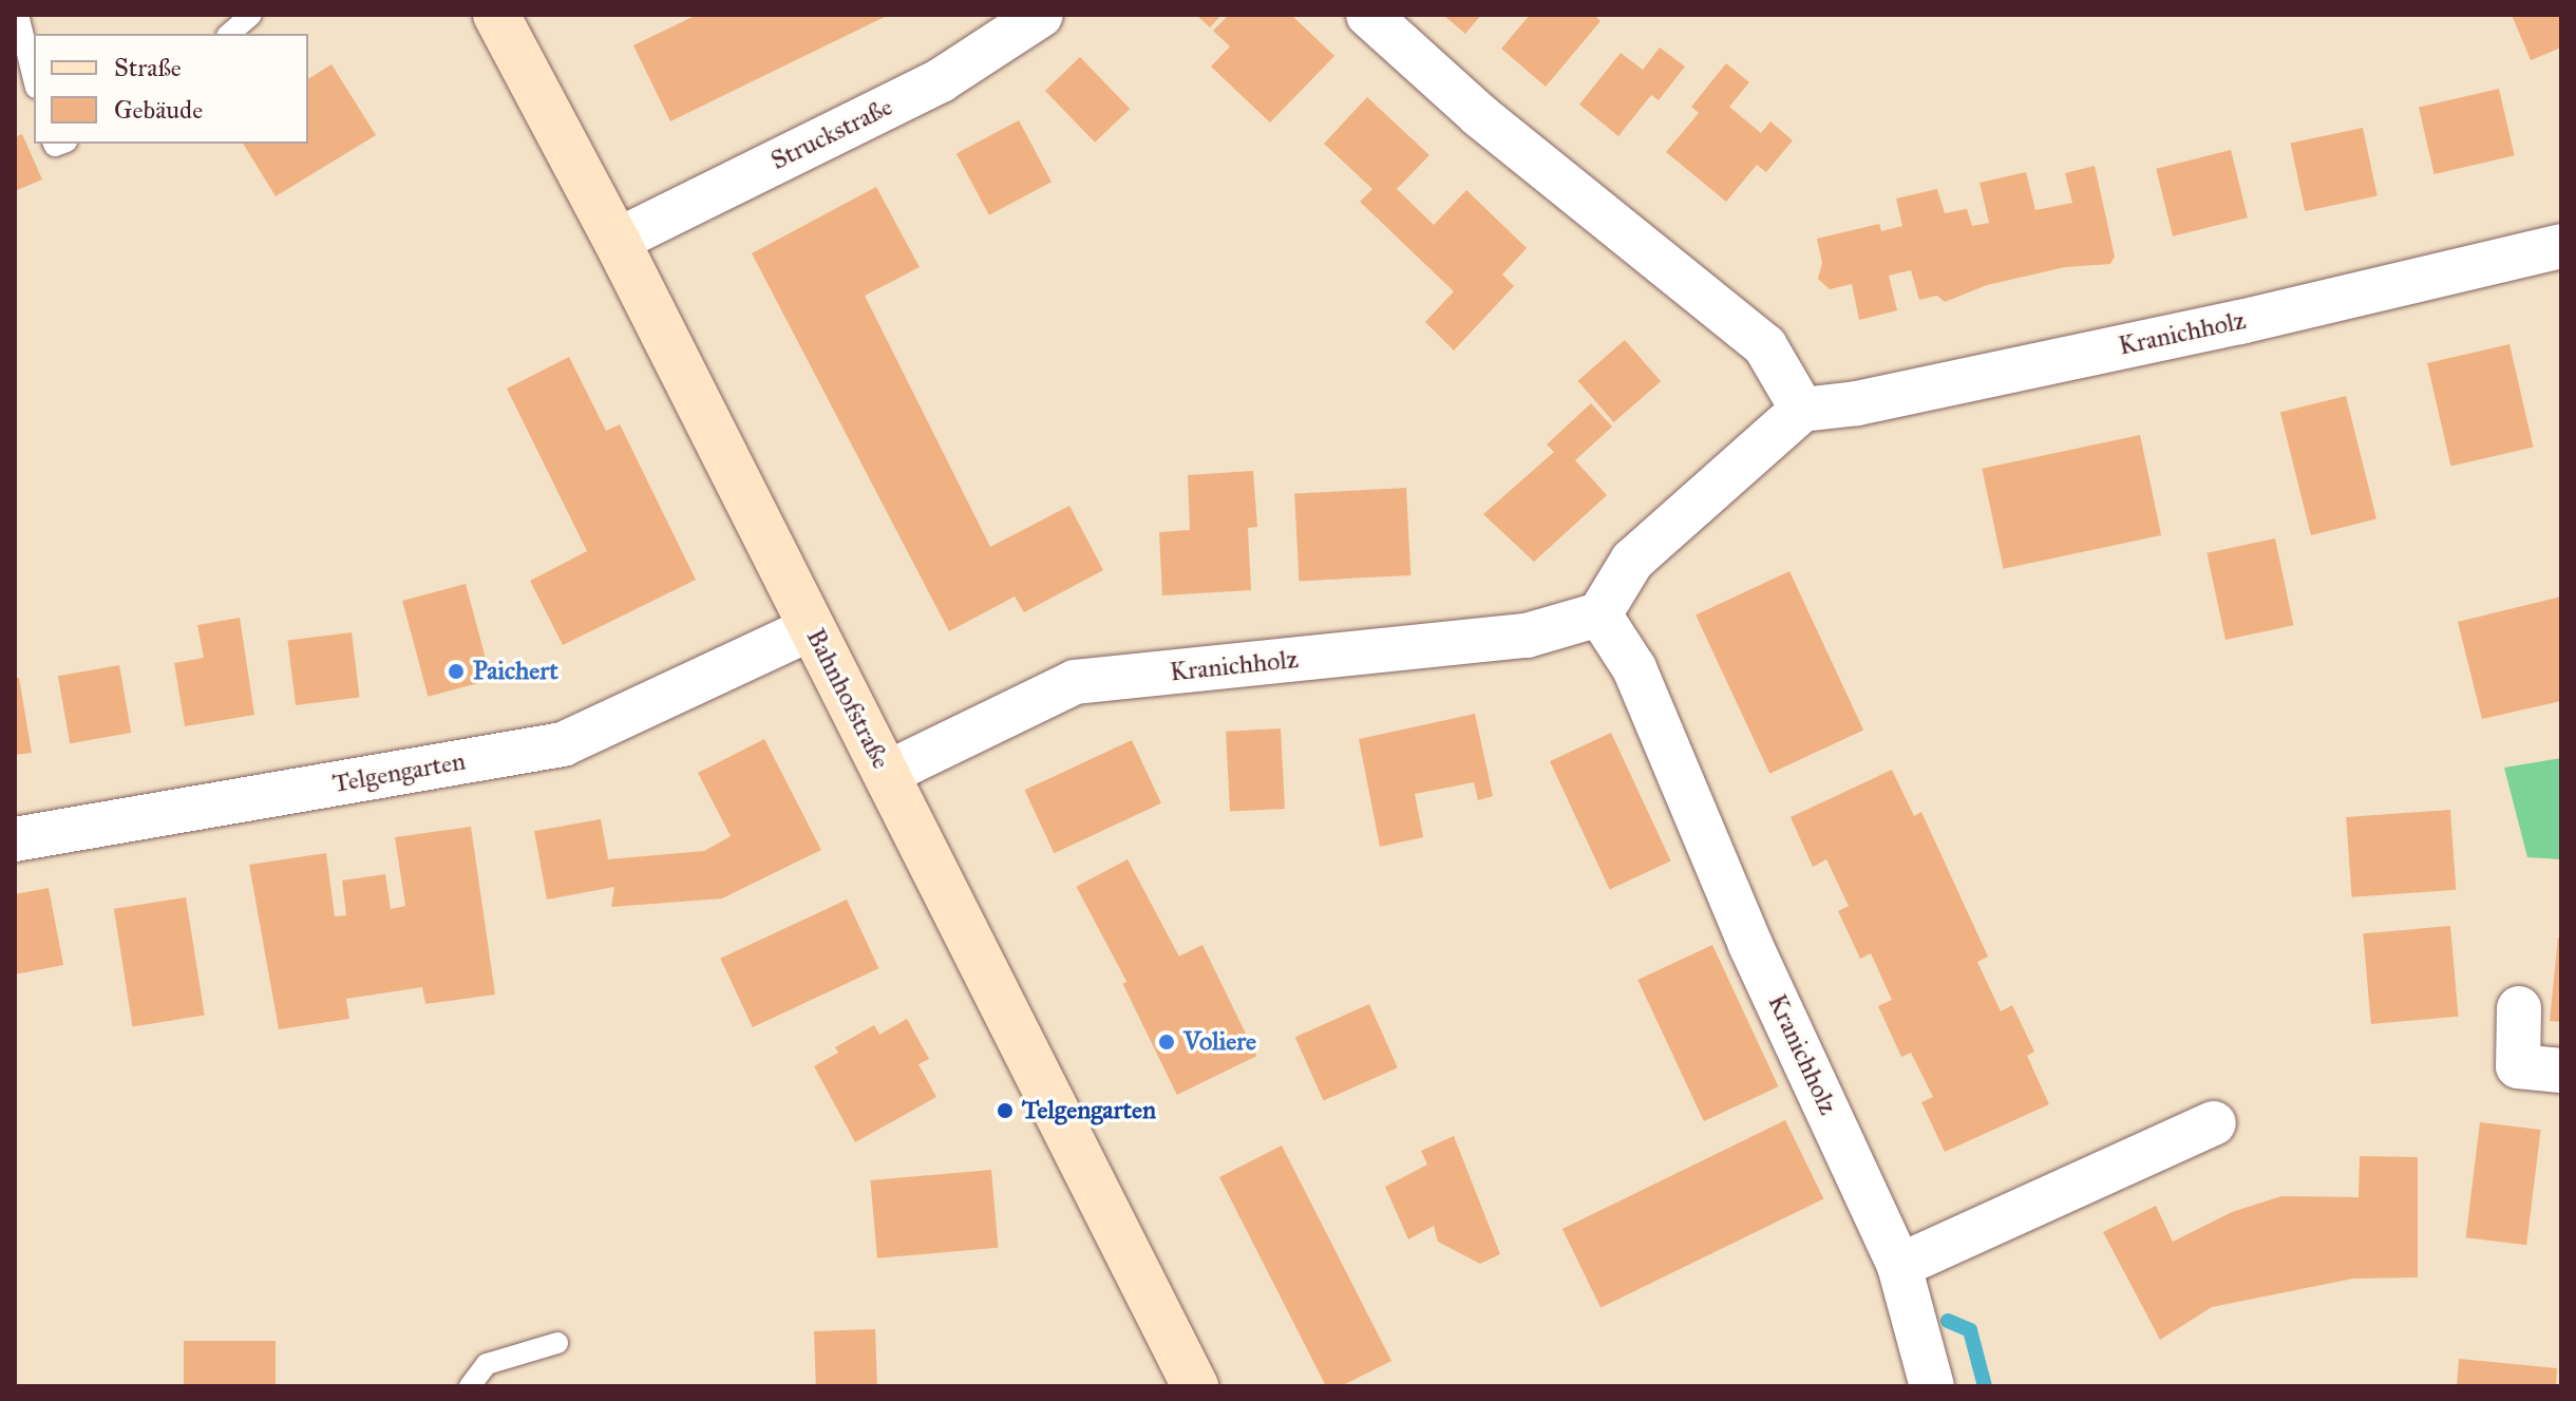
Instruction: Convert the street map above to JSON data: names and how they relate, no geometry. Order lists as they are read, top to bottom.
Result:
{
  "streets": {
    "main road": ["Bahnhofstraße"],
    "street": ["Struckstraße", "Kranichholz", "Telgengarten"]
  },
  "crossings": [
    ["Struckstraße", "Bahnhofstraße"],
    ["Kranichholz", "Bahnhofstraße"],
    ["Bahnhofstraße", "Telgengarten"]
  ],
  "places": ["Paichert", "Voliere", "Telgengarten"],
  "legend": ["Straße", "Gebäude"]
}
